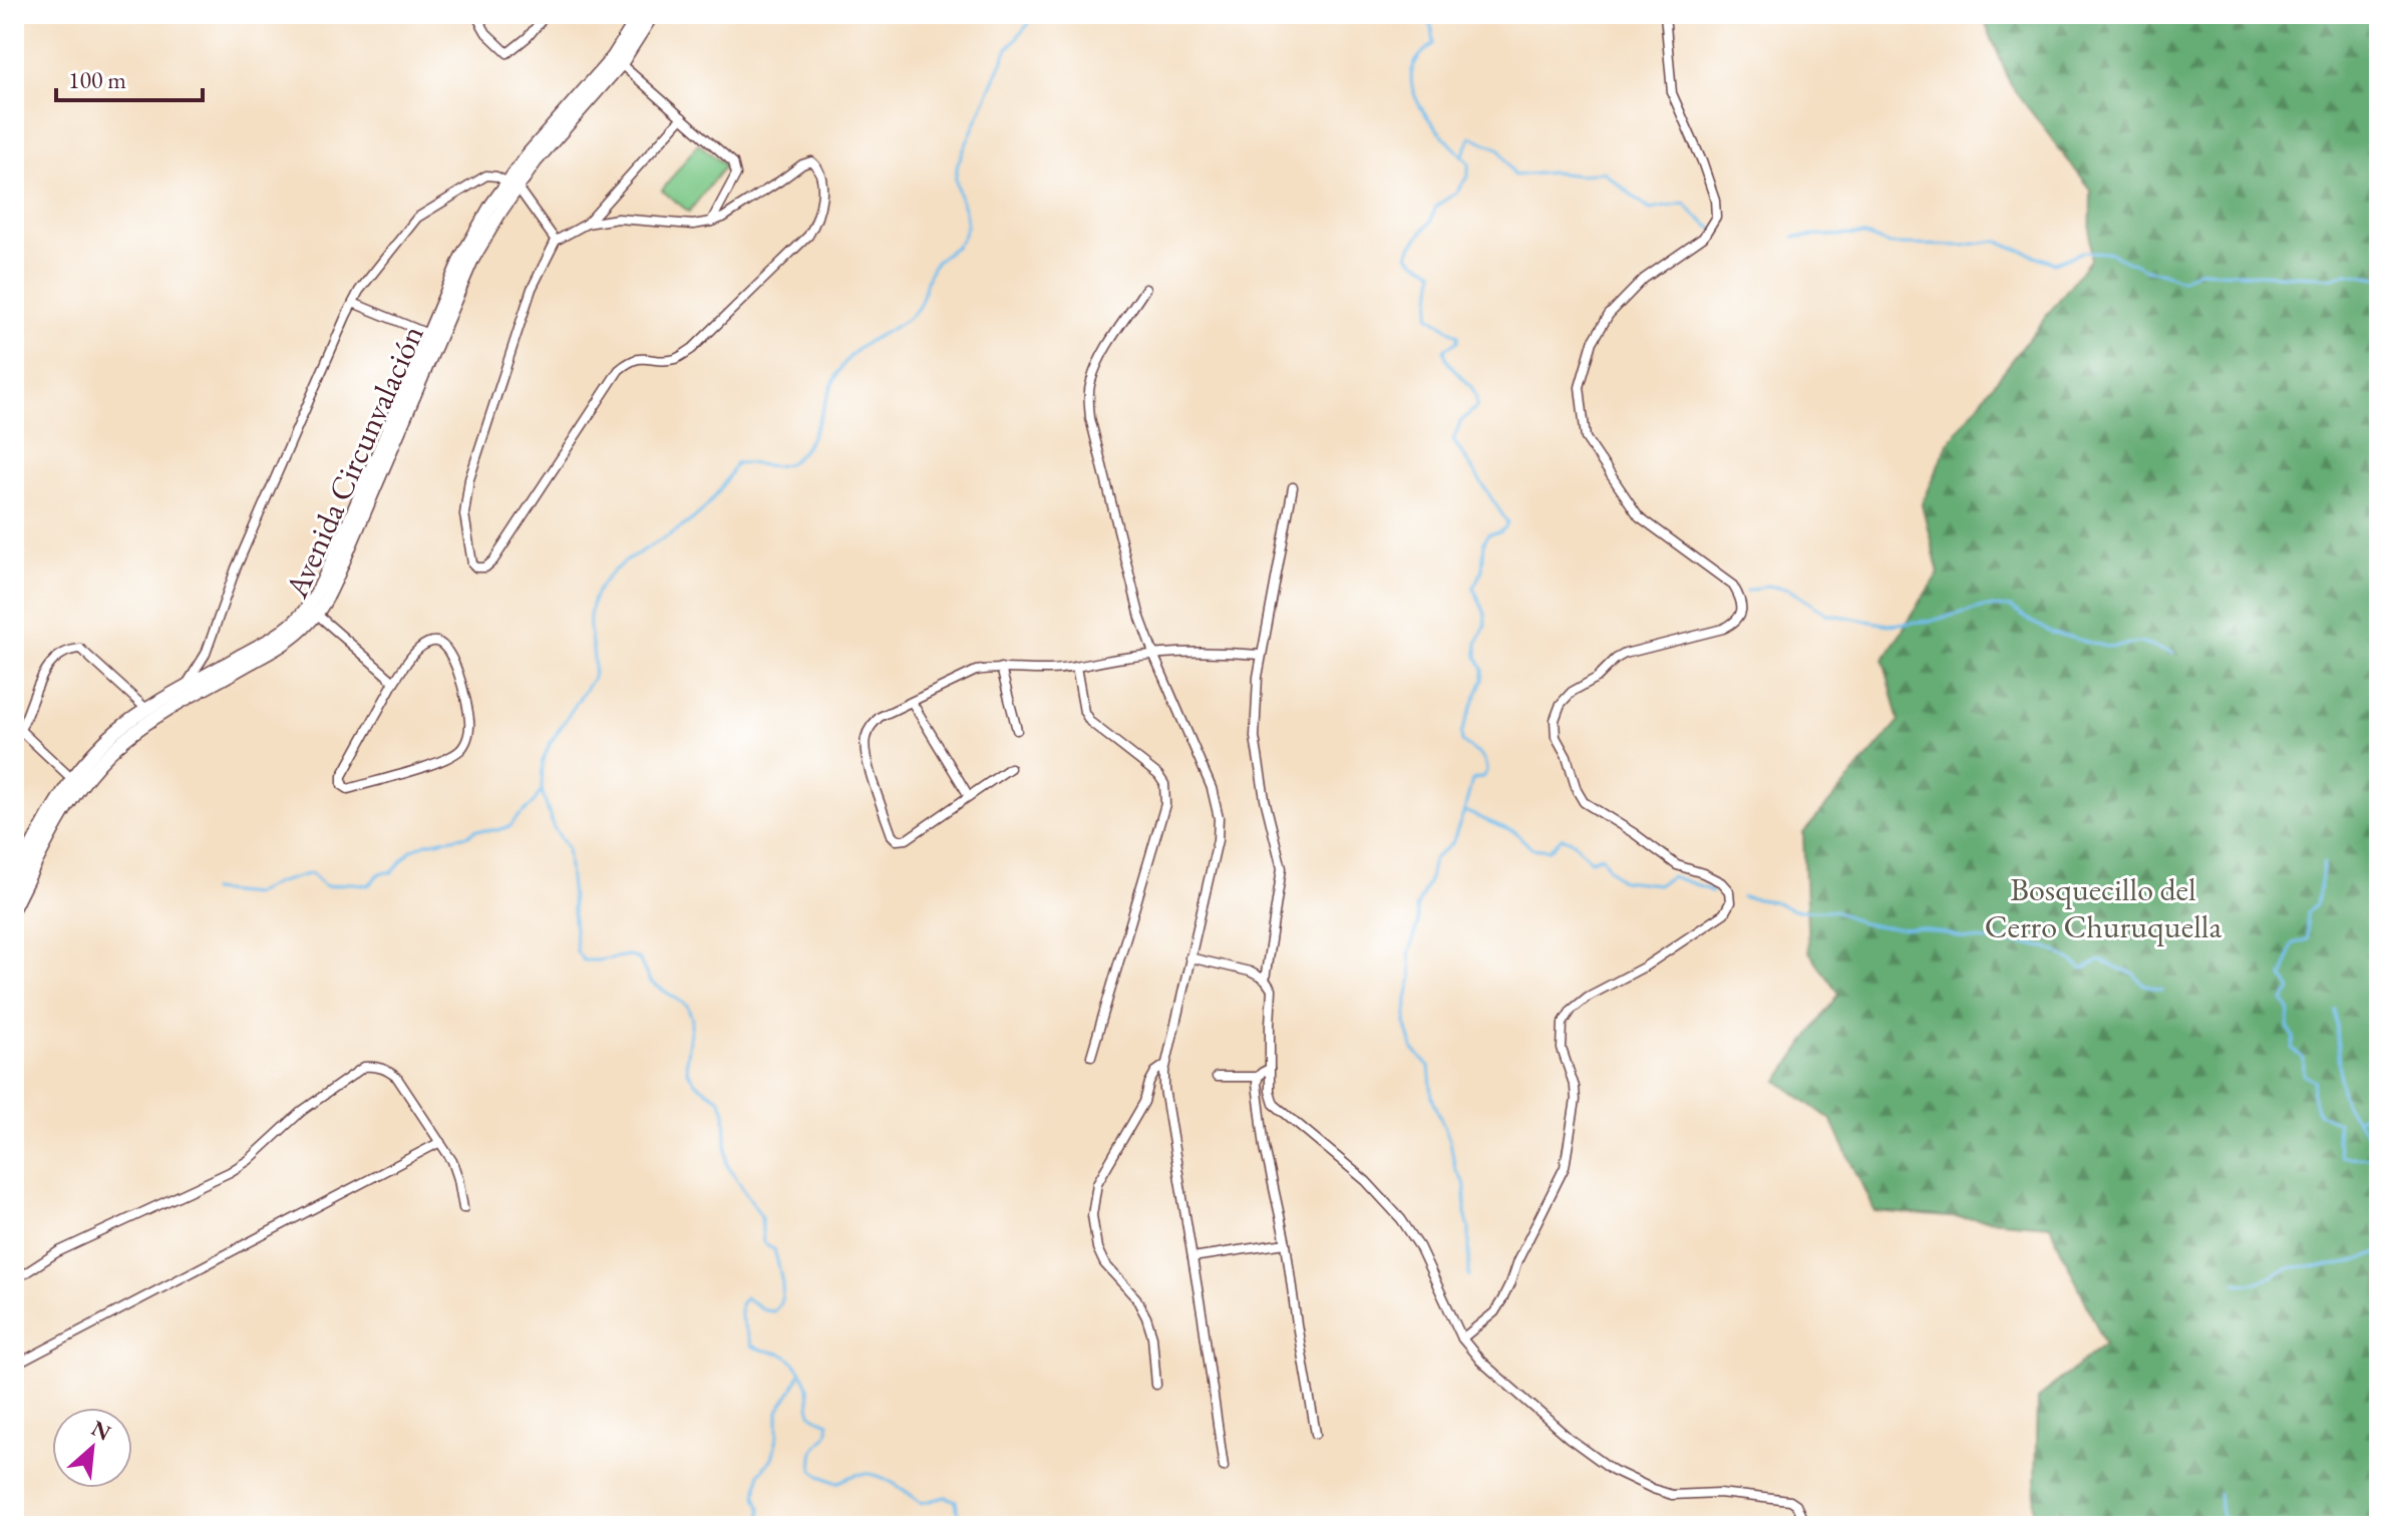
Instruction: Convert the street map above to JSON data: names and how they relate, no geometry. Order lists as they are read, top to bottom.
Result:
{
  "streets": {
    "main road": ["Avenida Circunvalación"]
  },
  "parks": ["Bosquecillo del Cerro Churuquella"],
  "scale_bar": "100 m",
  "north": "top right"
}
